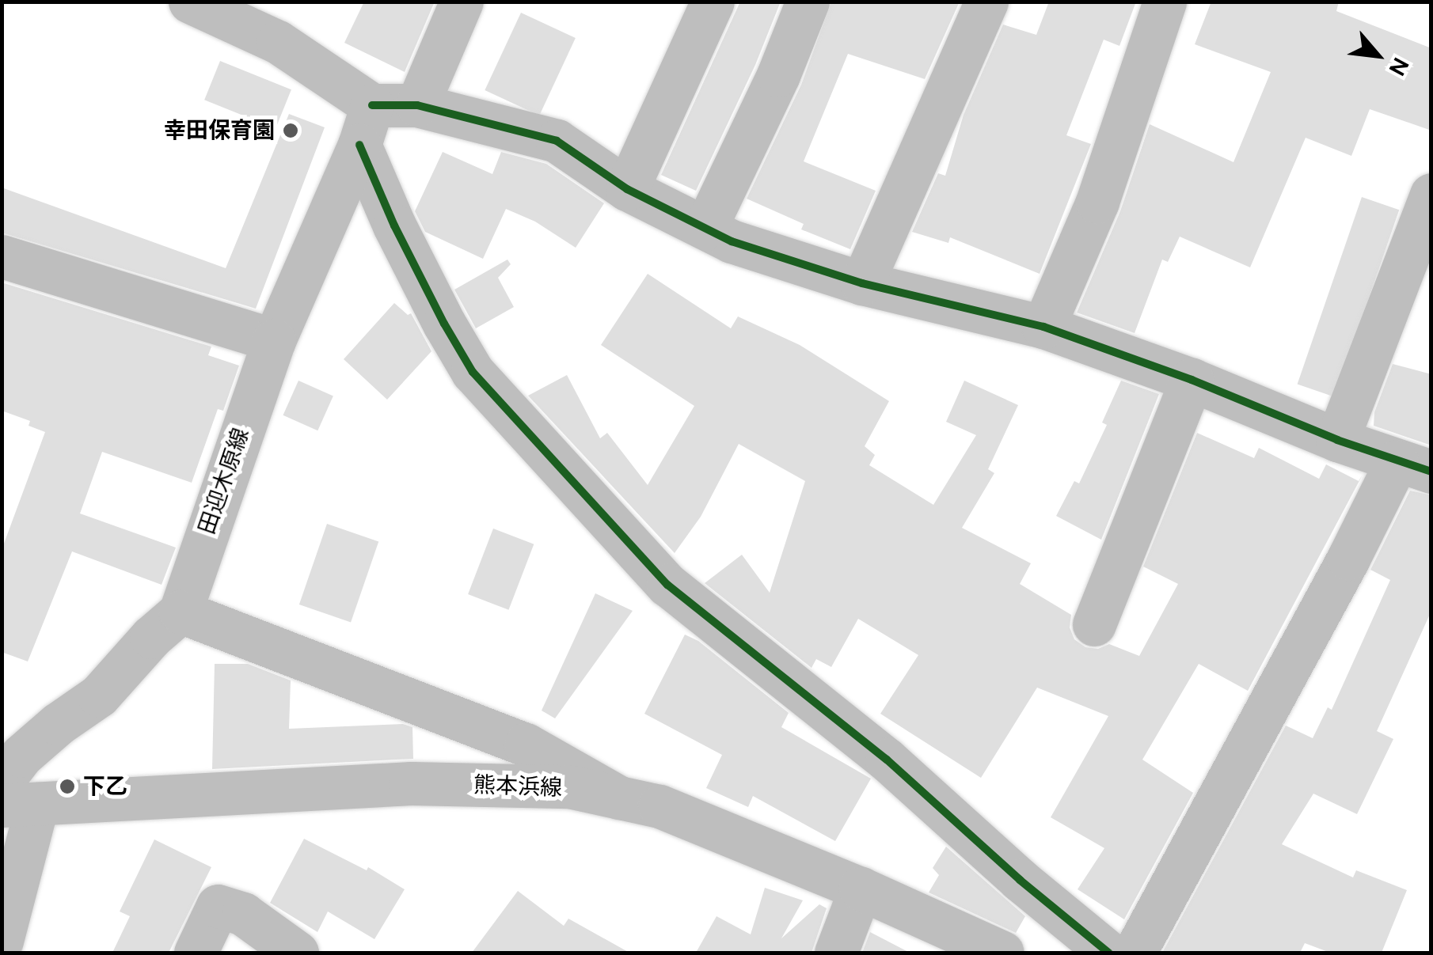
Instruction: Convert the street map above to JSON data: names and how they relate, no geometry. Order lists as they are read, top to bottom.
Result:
{
  "streets": {
    "street": ["田迎木原線", "熊本浜線"]
  },
  "places": ["幸田保育園", "下乙"],
  "north": "bottom right"
}
